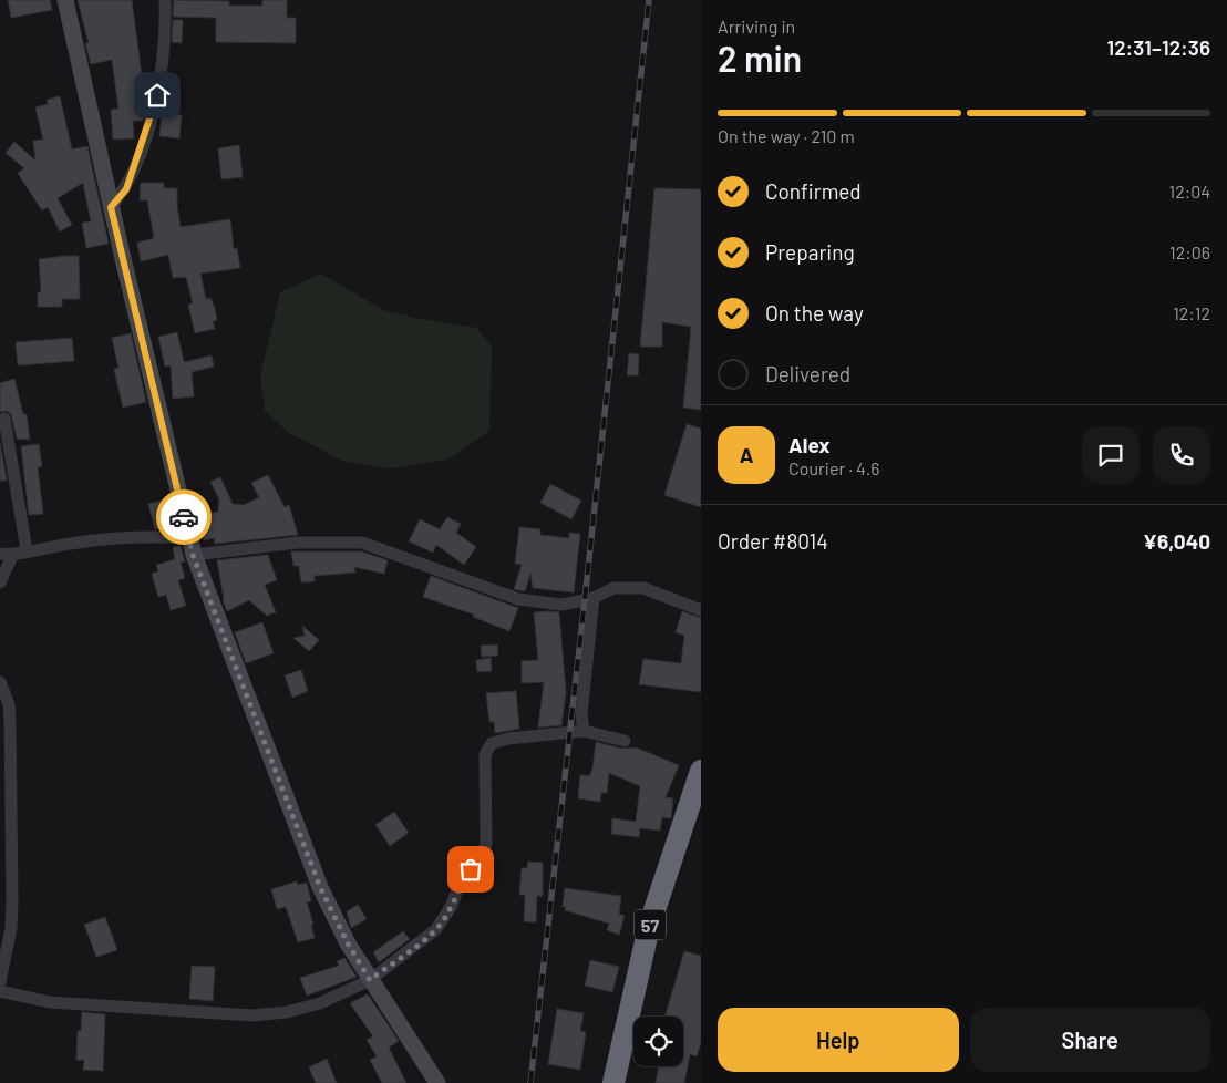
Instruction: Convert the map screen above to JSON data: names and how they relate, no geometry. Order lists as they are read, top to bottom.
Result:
{
  "streets": {
    "highway": ["57"]
  },
  "page": {
    "heading": ["2 min", "Arriving in", "12:31–12:36"],
    "panel": [
      "Alex",
      "Courier · 4.6",
      "Order #8014",
      "¥6,040"
    ],
    "bar": "On the way · 210 m",
    "list": [
      ["Confirmed", "12:04"],
      ["Preparing", "12:06"],
      ["On the way", "12:12"],
      "Delivered"
    ],
    "round": "A",
    "buttons": ["Help", "Share"]
  }
}
